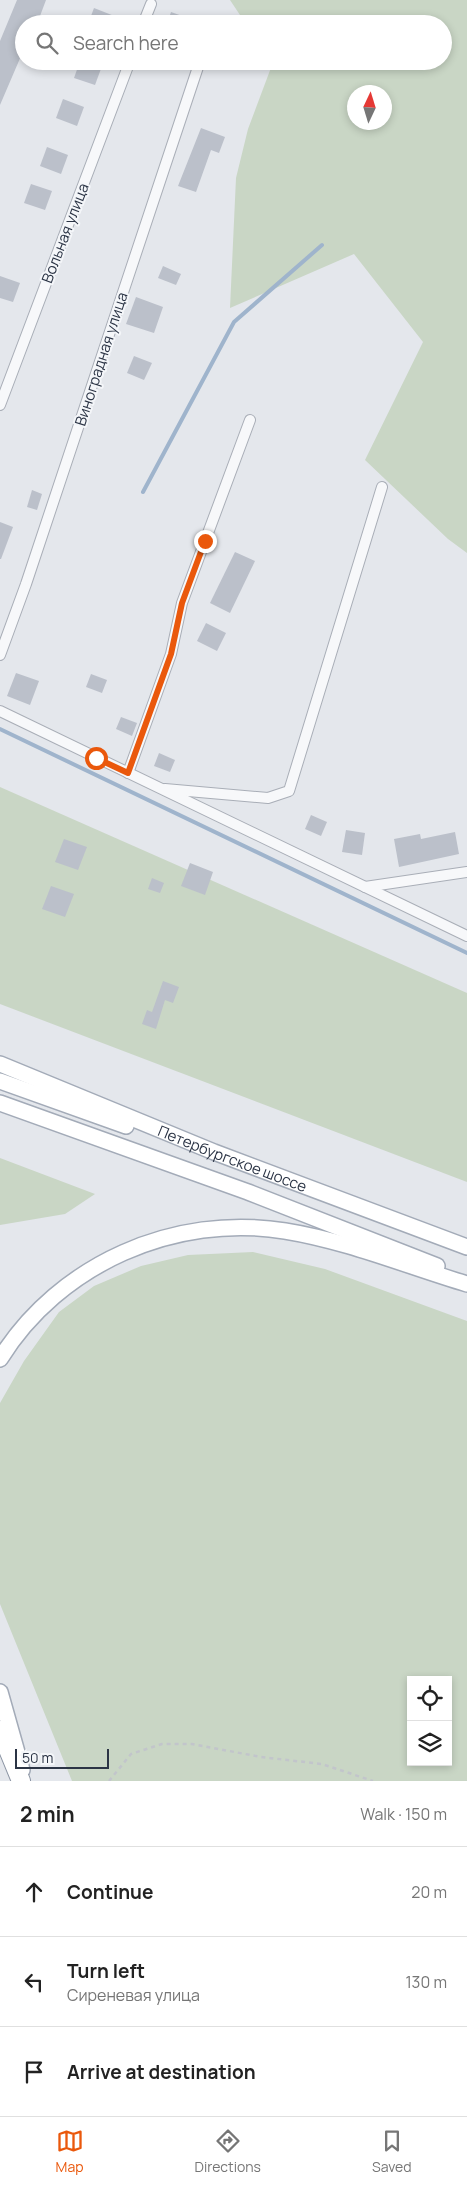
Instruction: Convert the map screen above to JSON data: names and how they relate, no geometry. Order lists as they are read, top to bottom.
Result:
{
  "streets": {
    "main road": ["Петербургское шоссе"],
    "street": ["Вольная улица", "Виноградная улица"]
  },
  "scale_bar": "50 m",
  "north": "top",
  "page": {
    "search": "Search here",
    "scale": "50 m",
    "heading": ["2 min", "Walk · 150 m"],
    "list": [
      ["Continue", "20 m"],
      ["Turn left", "Сиреневая улица", "130 m"],
      "Arrive at destination"
    ],
    "nav": ["Map", "Directions", "Saved"]
  }
}
